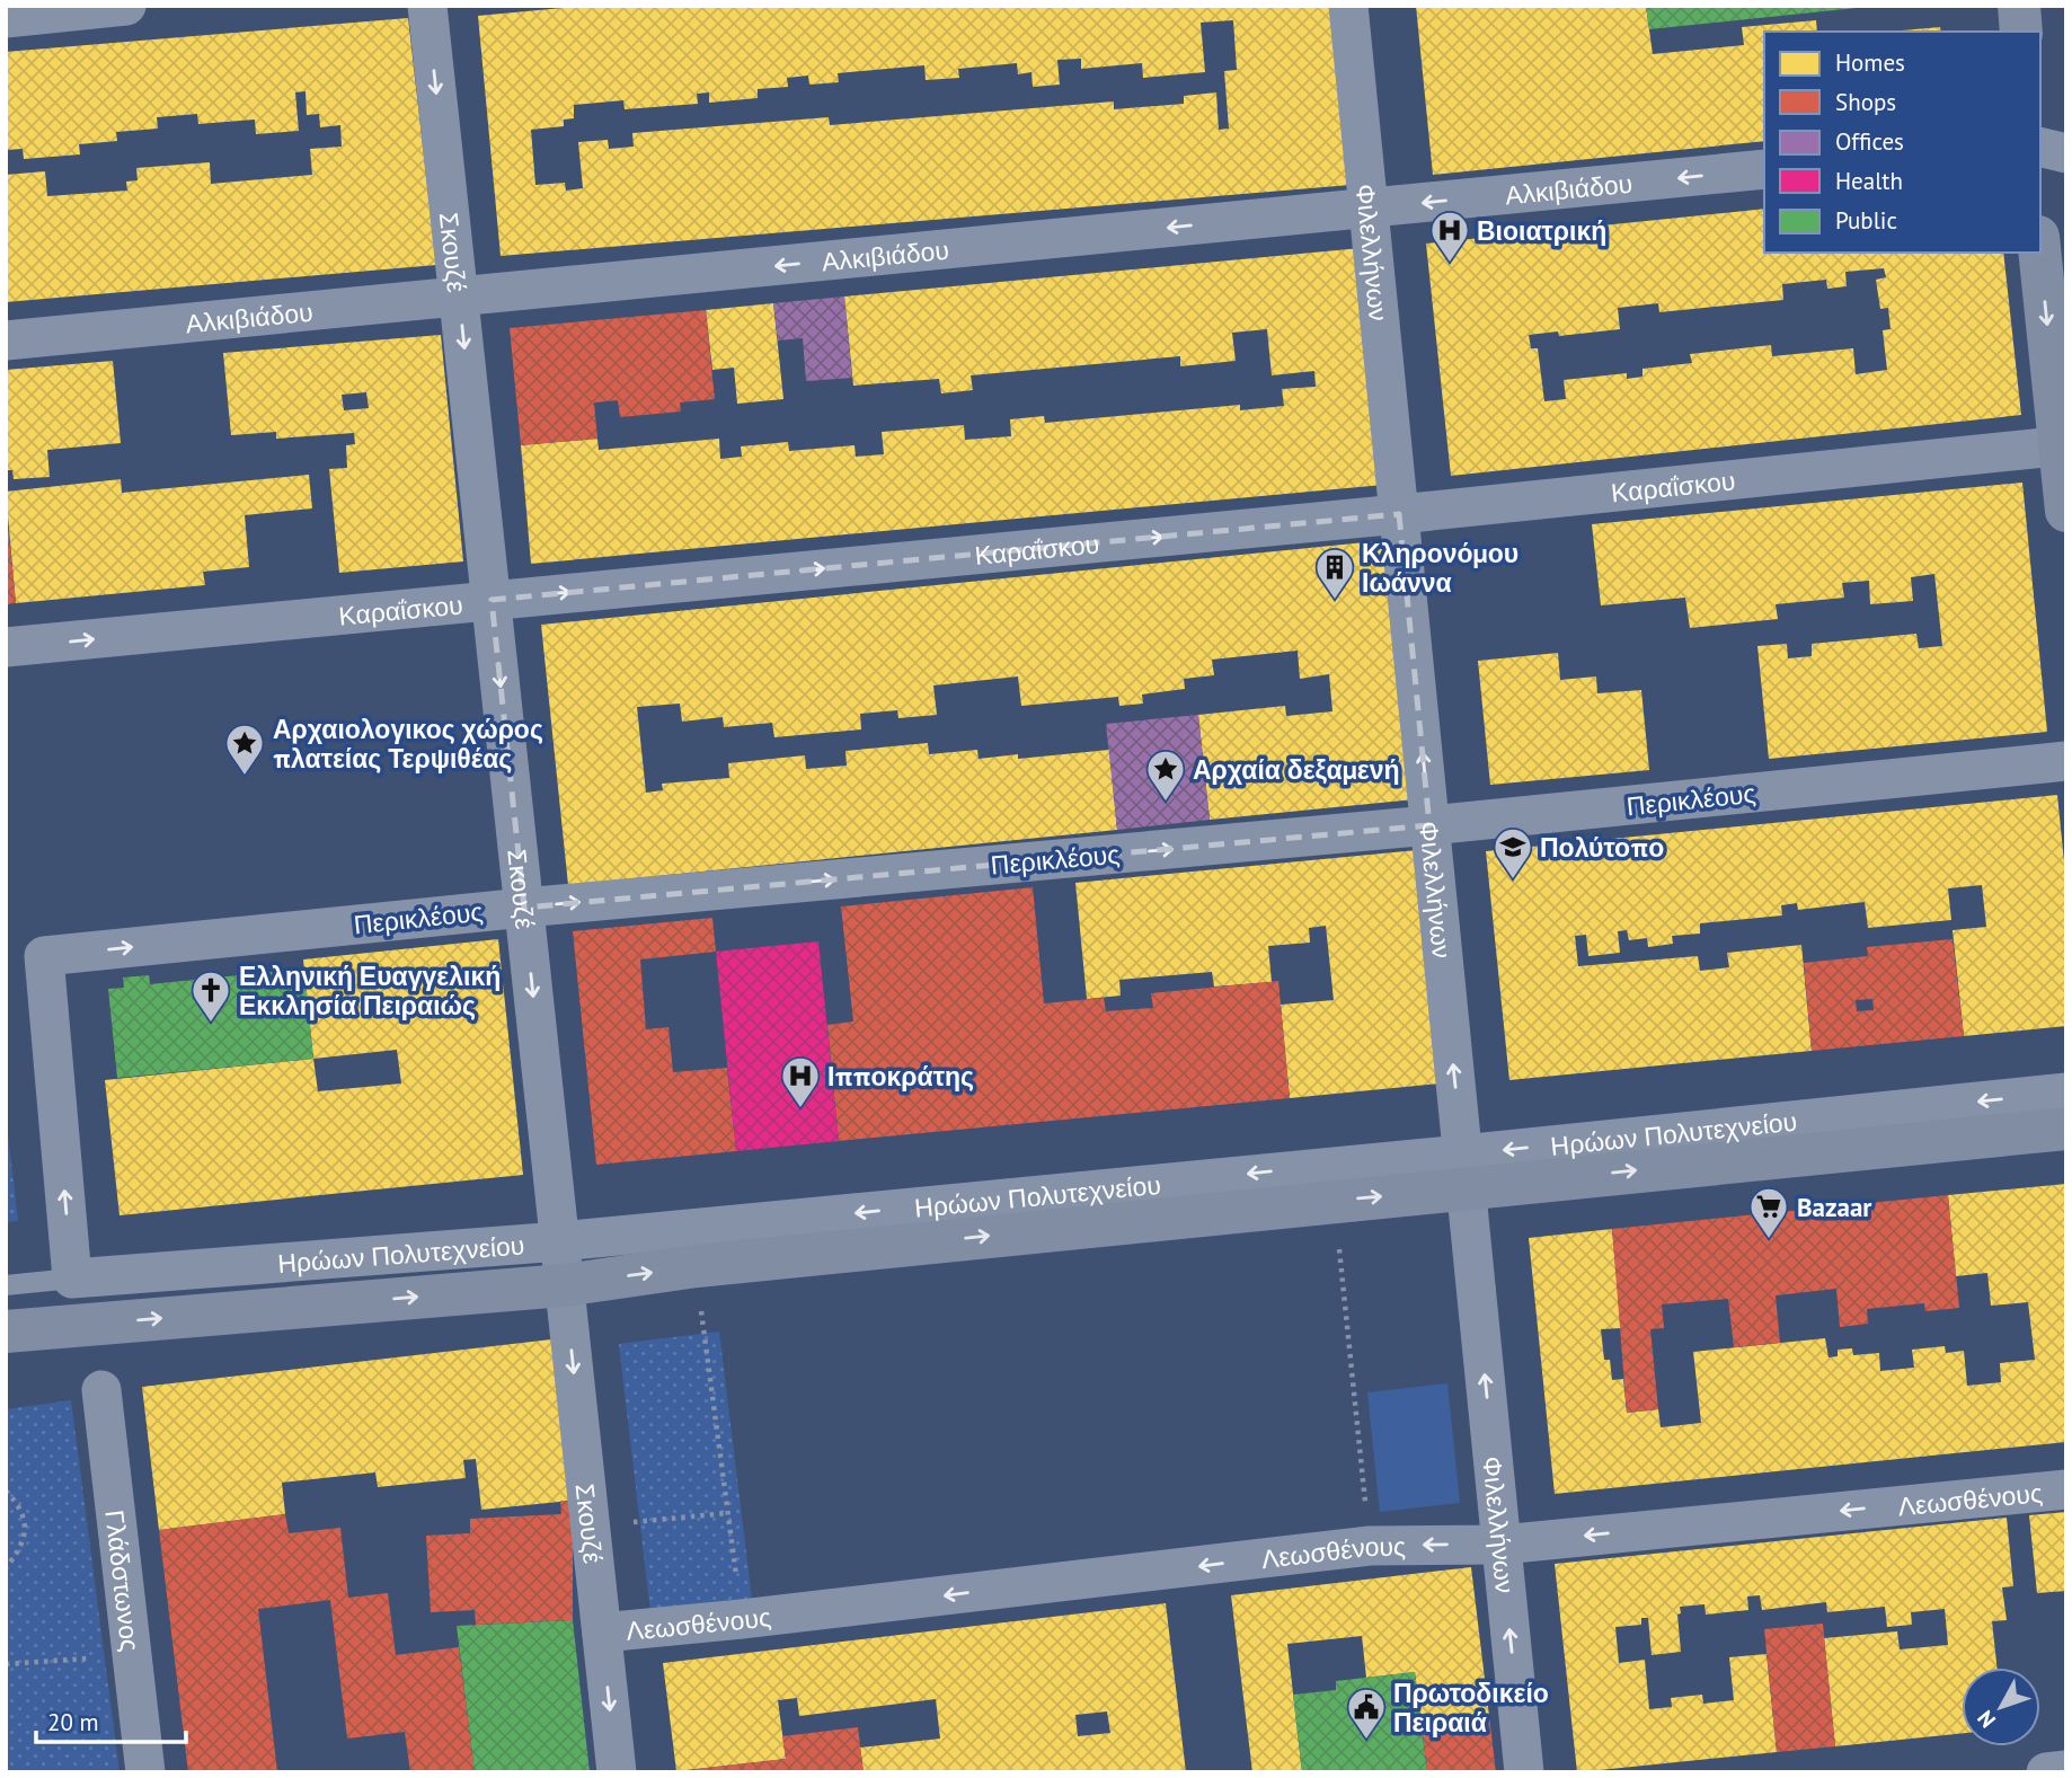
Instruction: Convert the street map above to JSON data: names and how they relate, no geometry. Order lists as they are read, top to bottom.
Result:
{
  "streets": {
    "main road": ["Ηρώων Πολυτεχνείου"],
    "street": [
      "Αλκιβιάδου",
      "Φιλελλήνων",
      "Σκουζέ",
      "Καραΐσκου",
      "Περικλέους",
      "Λεωσθένους",
      "Γλάδστωνος"
    ]
  },
  "crossings": [
    ["Αλκιβιάδου", "Φιλελλήνων"],
    ["Αλκιβιάδου", "Σκουζέ"],
    ["Φιλελλήνων", "Καραΐσκου"],
    ["Φιλελλήνων", "Περικλέους"],
    ["Φιλελλήνων", "Ηρώων Πολυτεχνείου"],
    ["Φιλελλήνων", "Λεωσθένους"],
    ["Σκουζέ", "Καραΐσκου"],
    ["Σκουζέ", "Περικλέους"],
    ["Σκουζέ", "Ηρώων Πολυτεχνείου"],
    ["Σκουζέ", "Λεωσθένους"],
    ["Περικλέους", "Ηρώων Πολυτεχνείου"]
  ],
  "one_way": [
    "Αλκιβιάδου",
    "Φιλελλήνων",
    "Σκουζέ",
    "Καραΐσκου",
    "Περικλέους",
    "Λεωσθένους"
  ],
  "places": {
    "hospital": ["Βιοιατρική", "Ιπποκράτης"],
    "building": ["Κληρονόμου Ιωάννα"],
    "place": ["Αρχαιολογικος χώρος πλατείας Τερψιθέας", "Αρχαία δεξαμενή"],
    "school or university": ["Πολύτοπο"],
    "church": ["Ελληνική Ευαγγελική Εκκλησία Πειραιώς"],
    "supermarket": ["Bazaar"],
    "public building": ["Πρωτοδικείο Πειραιά"]
  },
  "legend": [
    "Homes",
    "Shops",
    "Offices",
    "Health",
    "Public"
  ],
  "scale_bar": "20 m",
  "north": "bottom left"
}
